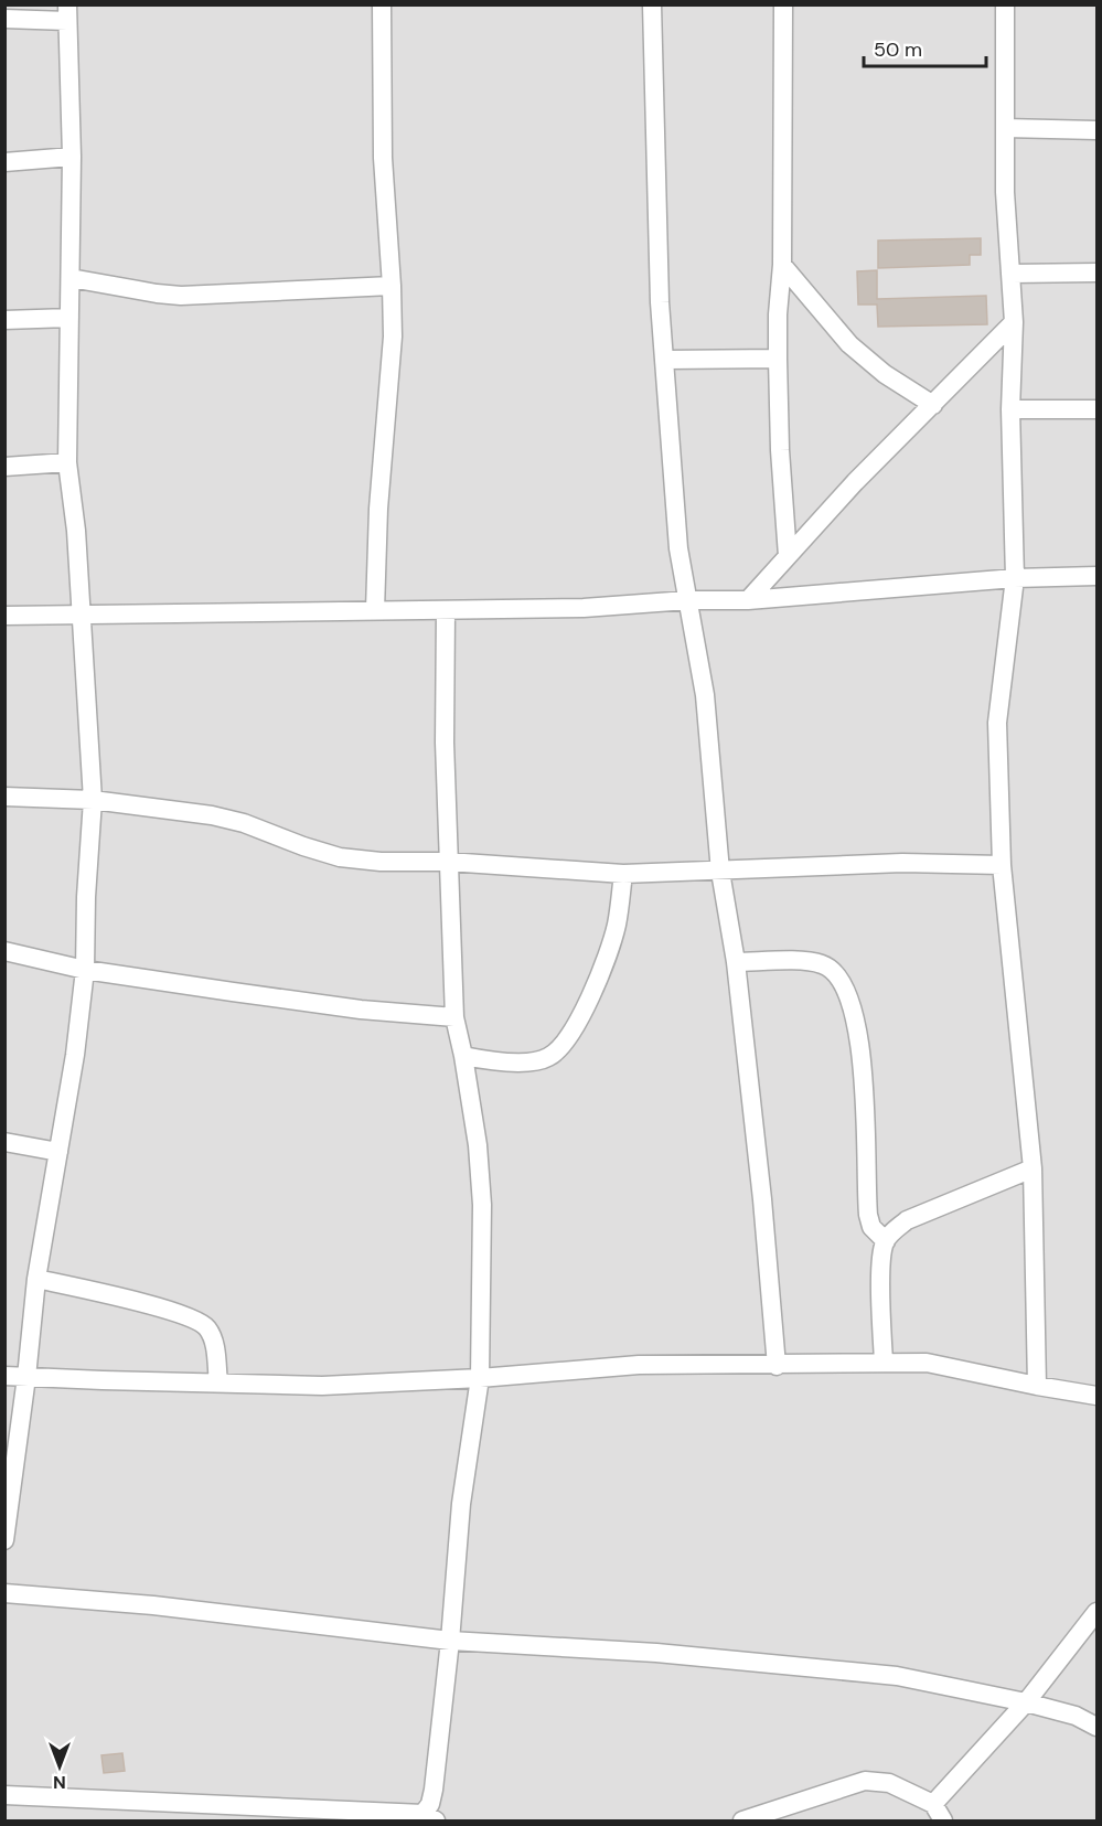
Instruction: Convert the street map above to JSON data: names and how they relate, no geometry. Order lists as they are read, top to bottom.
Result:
{
  "scale_bar": "50 m",
  "north": "bottom"
}
